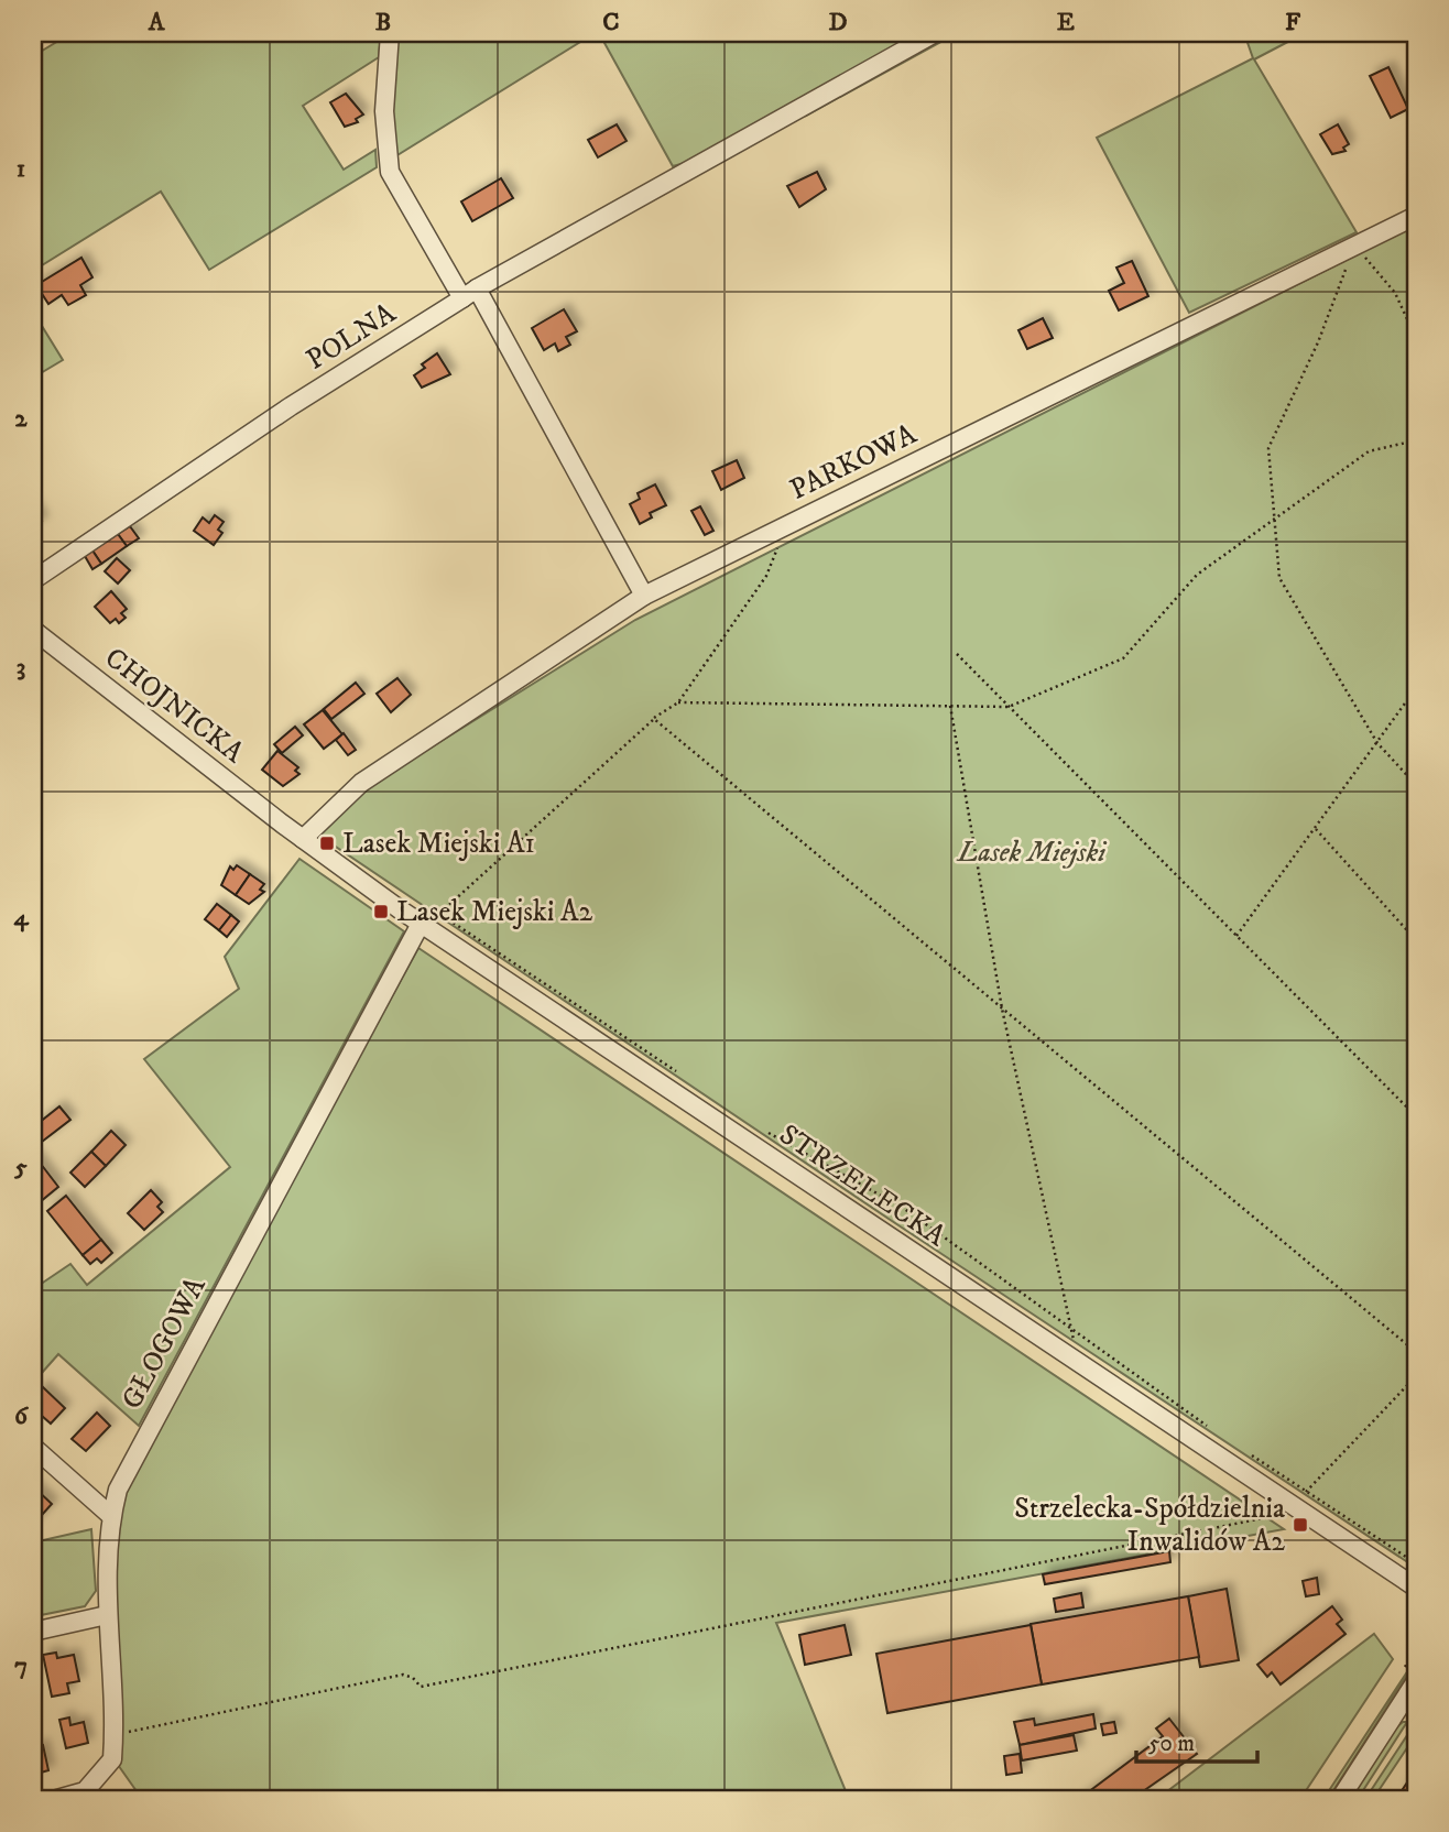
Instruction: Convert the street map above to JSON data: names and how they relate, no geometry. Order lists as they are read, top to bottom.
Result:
{
  "streets": {
    "street": [
      "POLNA",
      "PARKOWA",
      "CHOJNICKA",
      "STRZELECKA",
      "GŁOGOWA"
    ]
  },
  "crossings": [
    ["PARKOWA", "STRZELECKA"],
    ["CHOJNICKA", "STRZELECKA"],
    ["STRZELECKA", "GŁOGOWA"]
  ],
  "parks": ["Lasek Miejski"],
  "places": {
    "transit": ["Lasek Miejski A1", "Lasek Miejski A2", "Strzelecka-Spółdzielnia Inwalidów A2"]
  },
  "scale_bar": "50 m",
  "grid": {
    "columns": [
      "A",
      "B",
      "C",
      "D",
      "E",
      "F"
    ],
    "rows": [
      "1",
      "2",
      "3",
      "4",
      "5",
      "6",
      "7"
    ]
  }
}
